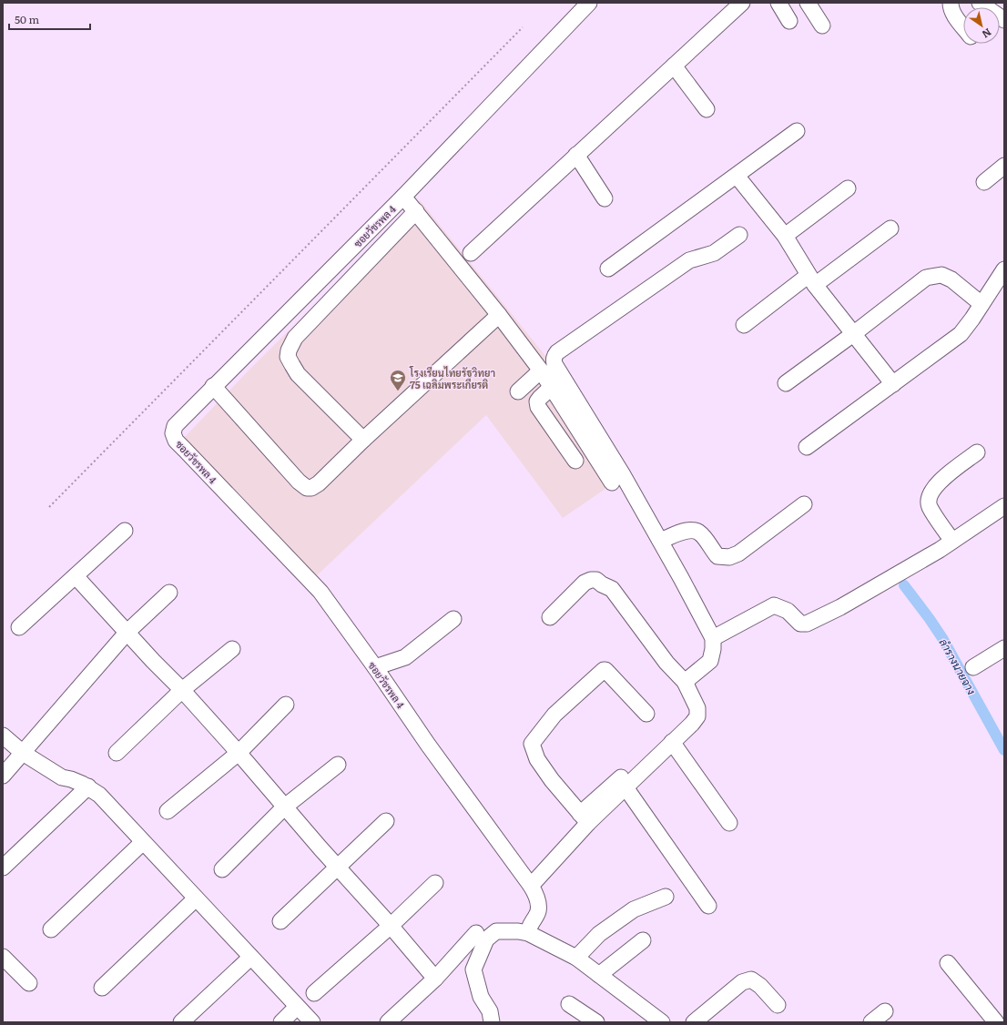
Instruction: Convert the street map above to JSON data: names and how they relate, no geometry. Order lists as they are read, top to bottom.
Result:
{
  "streets": {
    "street": ["ซอยวัชรพล 4"]
  },
  "water": ["ลำรางนายจาง"],
  "places": {
    "school or university": ["โรงเรียนไทยรัฐวิทยา 75 เฉลิมพระเกียรติ"]
  },
  "scale_bar": "50 m",
  "north": "bottom right"
}
